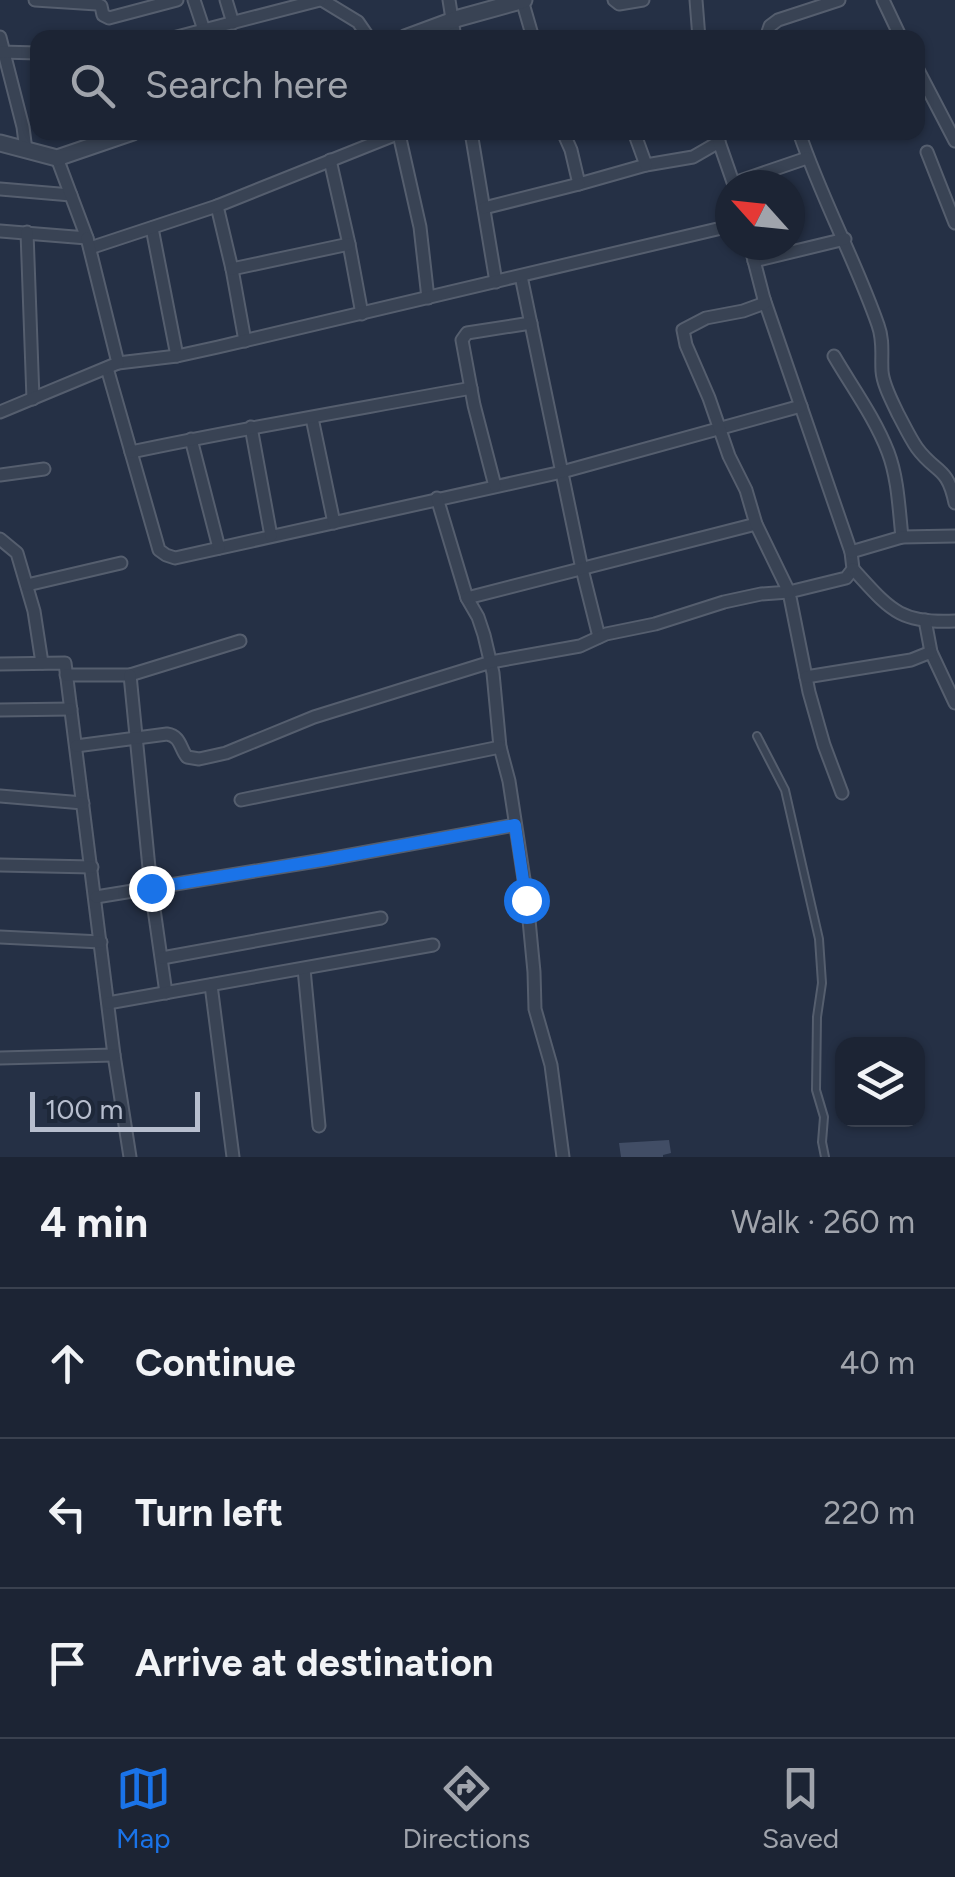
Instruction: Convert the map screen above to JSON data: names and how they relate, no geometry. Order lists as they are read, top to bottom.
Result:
{
  "scale_bar": "100 m",
  "north": "top left",
  "page": {
    "search": "Search here",
    "scale": "100 m",
    "heading": ["4 min", "Walk · 260 m"],
    "list": [
      ["Continue", "40 m"],
      ["Turn left", "220 m"],
      "Arrive at destination"
    ],
    "nav": ["Map", "Directions", "Saved"]
  }
}
